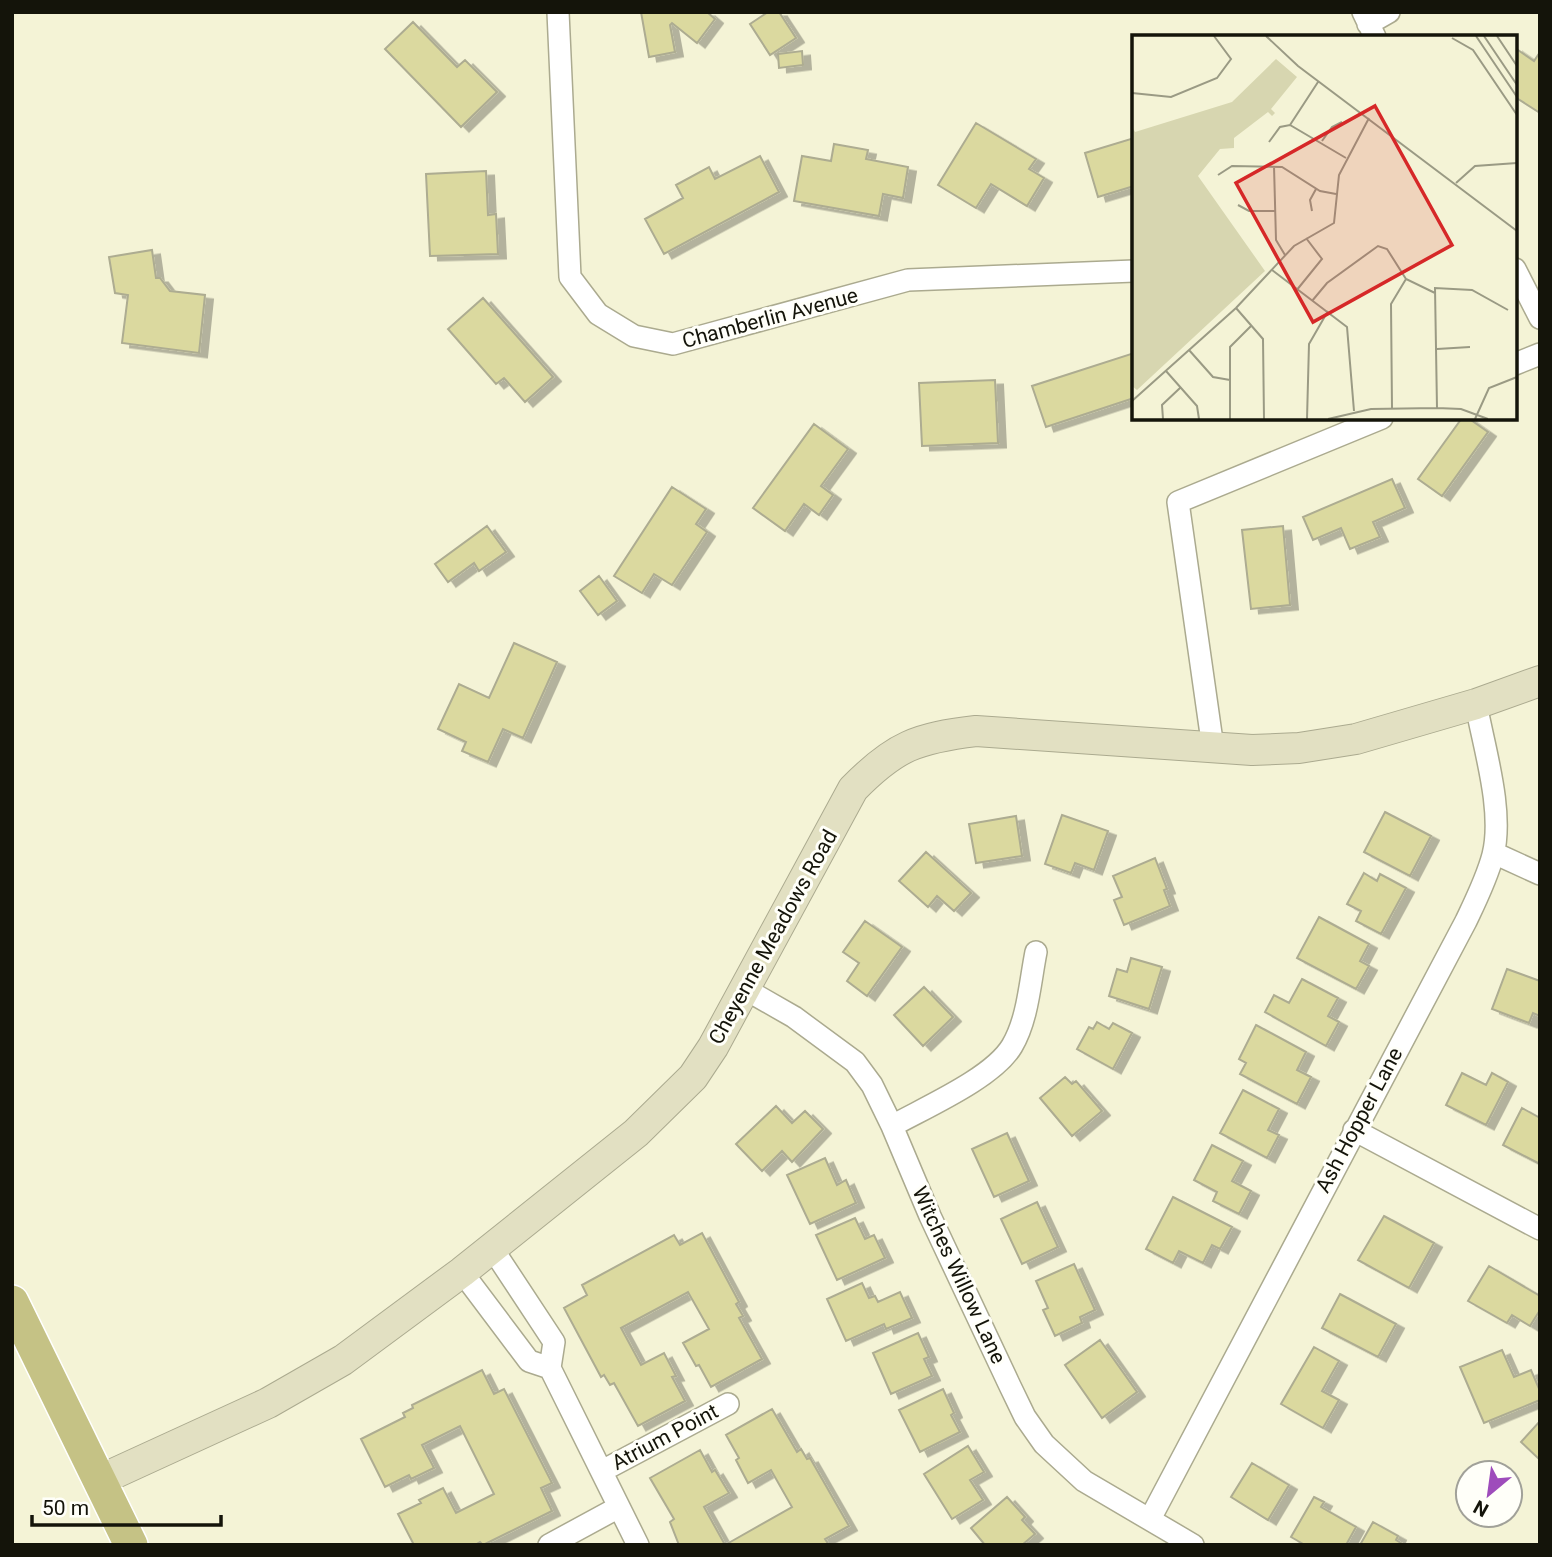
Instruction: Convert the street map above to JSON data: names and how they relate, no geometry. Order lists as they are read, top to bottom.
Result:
{
  "streets": {
    "main road": ["Cheyenne Meadows Road"],
    "street": [
      "Chamberlin Avenue",
      "Ash Hopper Lane",
      "Witches Willow Lane",
      "Atrium Point"
    ]
  },
  "crossings": [
    ["Cheyenne Meadows Road", "Ash Hopper Lane"],
    ["Cheyenne Meadows Road", "Witches Willow Lane"],
    ["Ash Hopper Lane", "Witches Willow Lane"]
  ],
  "scale_bar": "50 m",
  "north": "bottom left"
}
